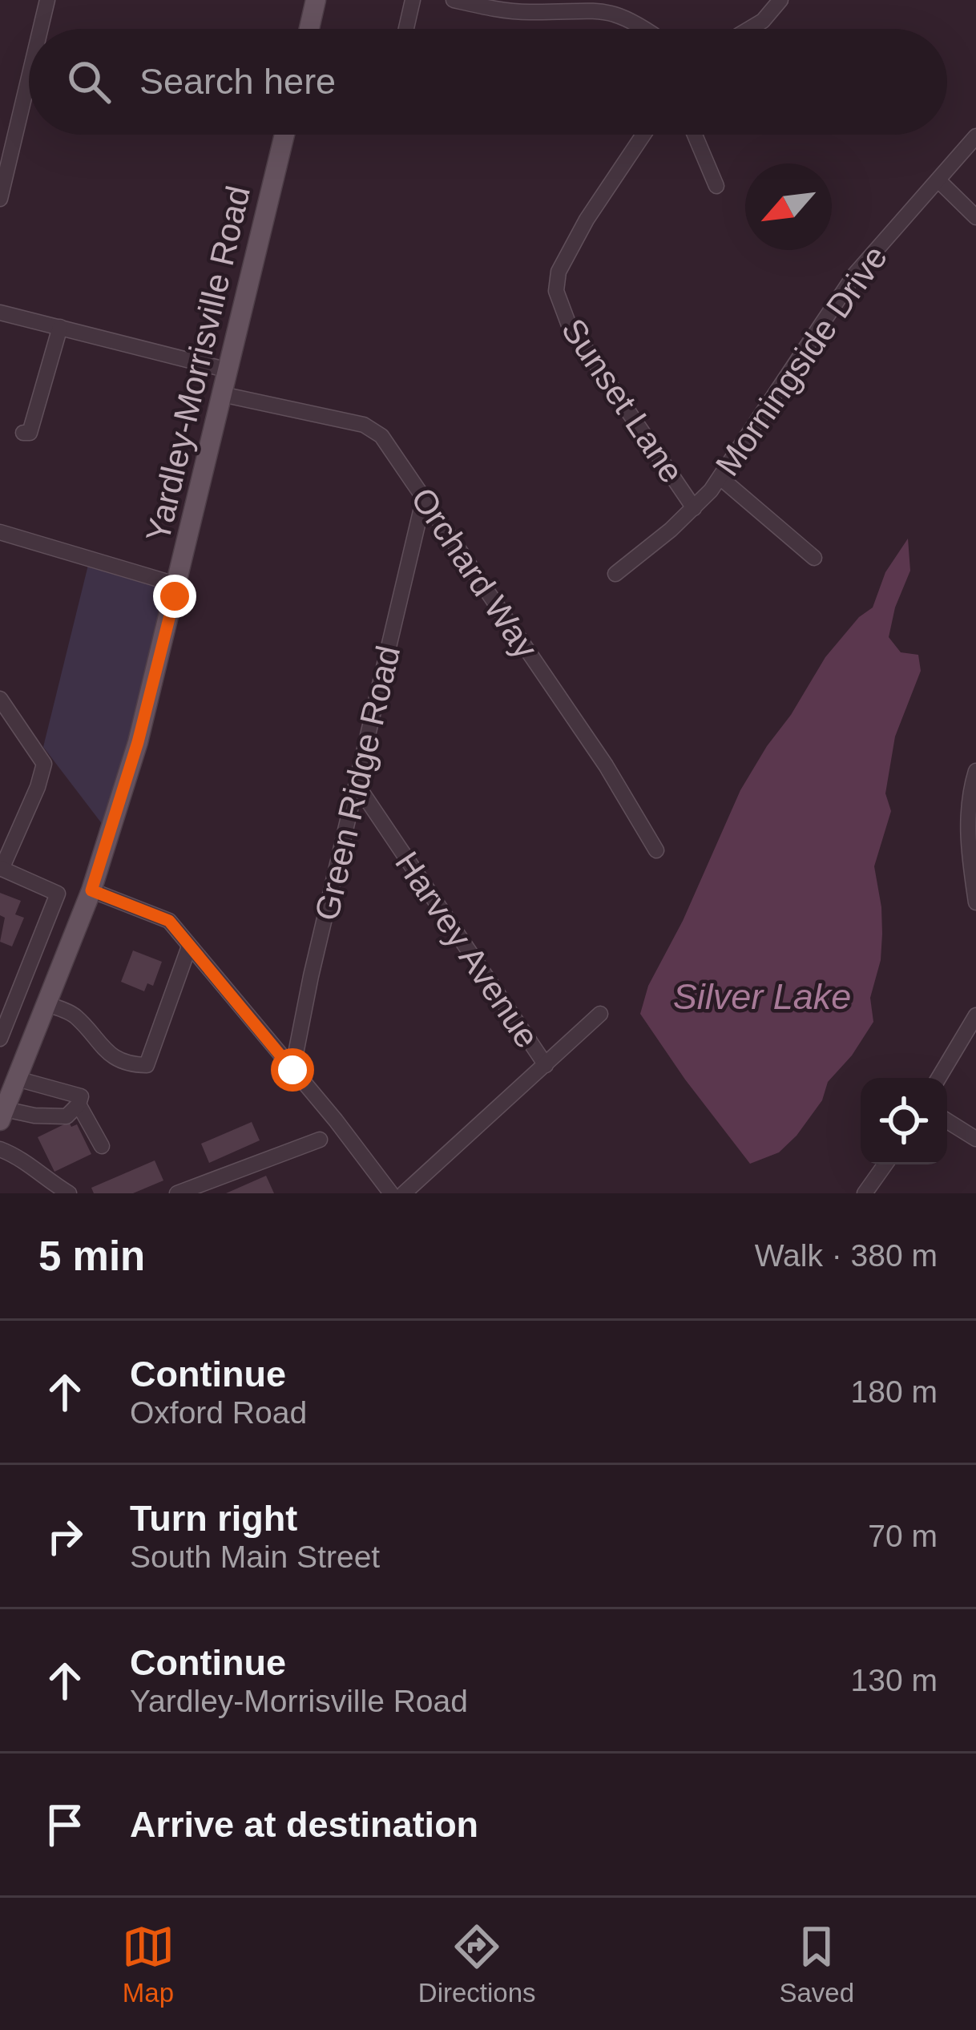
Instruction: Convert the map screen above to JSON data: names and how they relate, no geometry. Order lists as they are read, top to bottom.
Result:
{
  "streets": {
    "main road": ["Yardley-Morrisville Road"],
    "street": [
      "Morningside Drive",
      "Sunset Lane",
      "Orchard Way",
      "Green Ridge Road",
      "Harvey Avenue"
    ]
  },
  "crossings": [
    ["Morningside Drive", "Sunset Lane"],
    ["Yardley-Morrisville Road", "Orchard Way"],
    ["Orchard Way", "Green Ridge Road"],
    ["Green Ridge Road", "Harvey Avenue"]
  ],
  "water": ["Silver Lake"],
  "north": "bottom left",
  "page": {
    "search": "Search here",
    "heading": ["5 min", "Walk · 380 m"],
    "list": [
      ["Continue", "Oxford Road", "180 m"],
      ["Turn right", "South Main Street", "70 m"],
      ["Continue", "Yardley-Morrisville Road", "130 m"],
      "Arrive at destination"
    ],
    "nav": ["Map", "Directions", "Saved"]
  }
}
